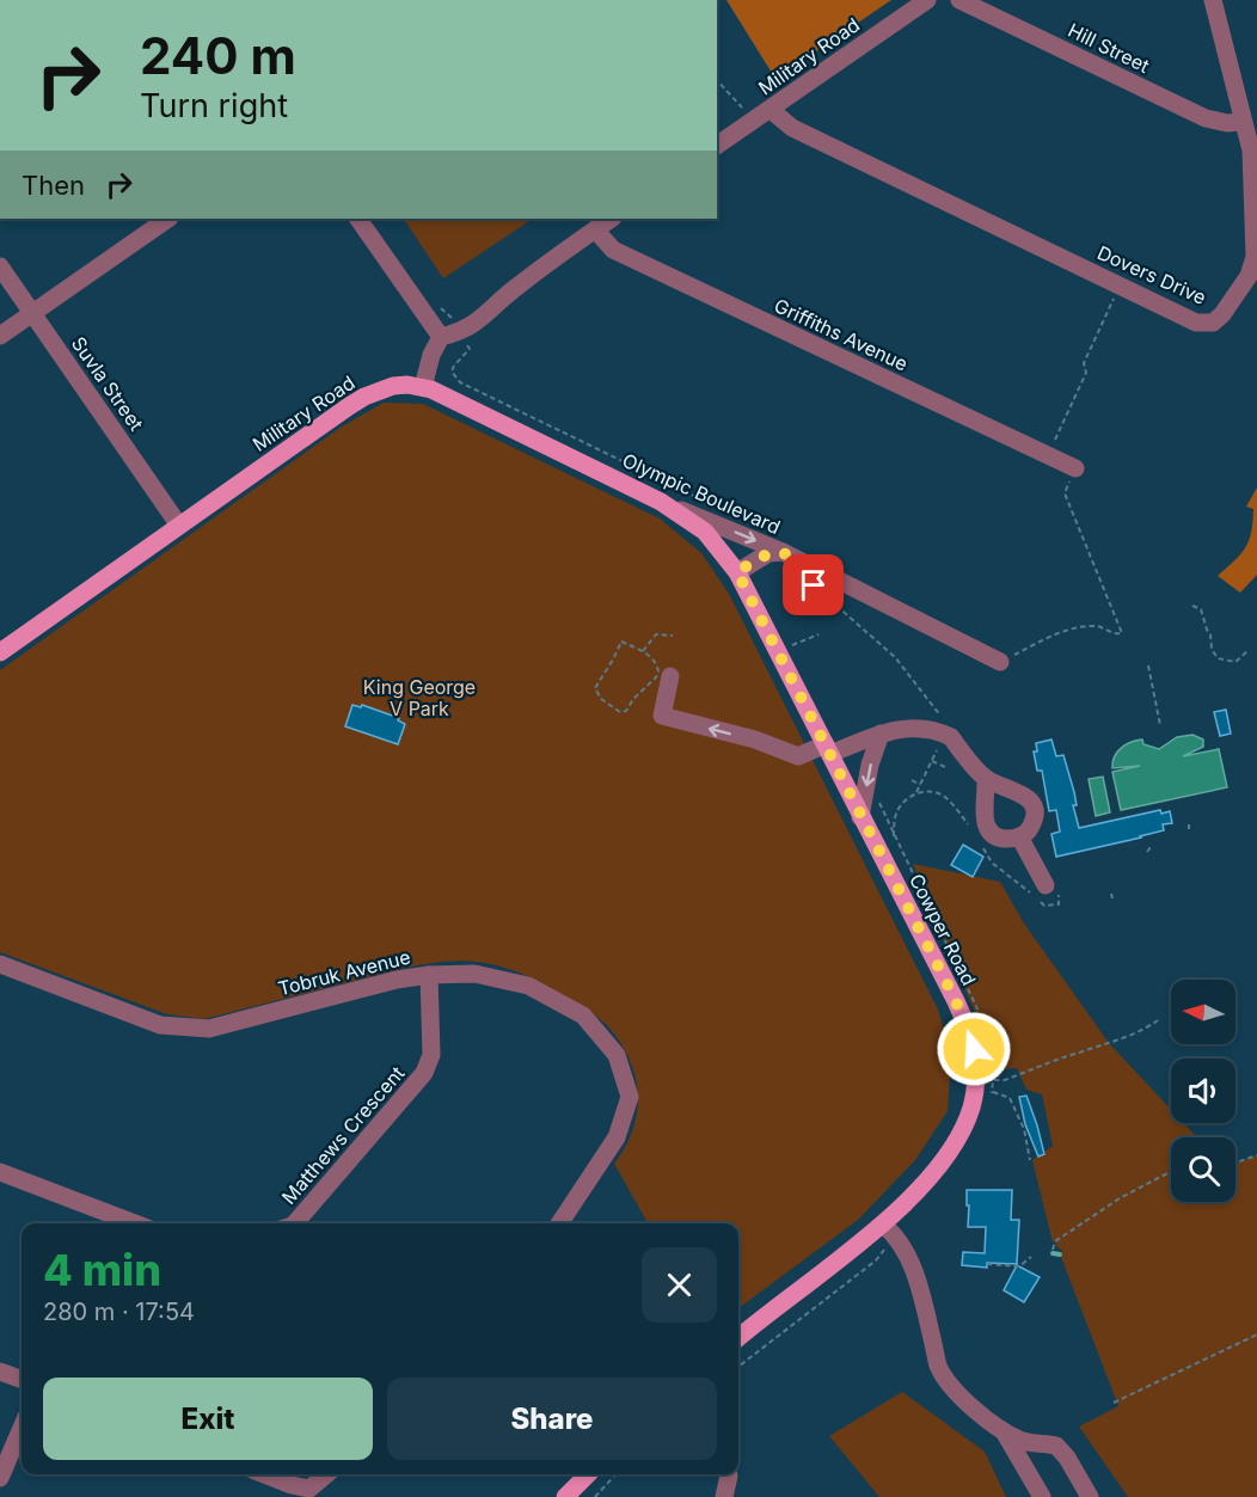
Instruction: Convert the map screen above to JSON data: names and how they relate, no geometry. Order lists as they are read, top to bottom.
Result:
{
  "streets": {
    "main road": ["Military Road", "Olympic Boulevard", "Cowper Road"],
    "street": [
      "Hill Street",
      "Dovers Drive",
      "Griffiths Avenue",
      "Suvla Street",
      "Tobruk Avenue",
      "Matthews Crescent"
    ]
  },
  "crossings": [
    ["Hill Street", "Dovers Drive"],
    ["Military Road", "Dovers Drive"],
    ["Military Road", "Suvla Street"],
    ["Military Road", "Olympic Boulevard"],
    ["Olympic Boulevard", "Cowper Road"],
    ["Tobruk Avenue", "Matthews Crescent"]
  ],
  "parks": ["King George V Park"],
  "north": "left",
  "page": {
    "turn": ["240 m", "Turn right"],
    "then": "Then",
    "heading": ["4 min", "280 m · 17:54"],
    "buttons": ["Exit", "Share"]
  }
}
